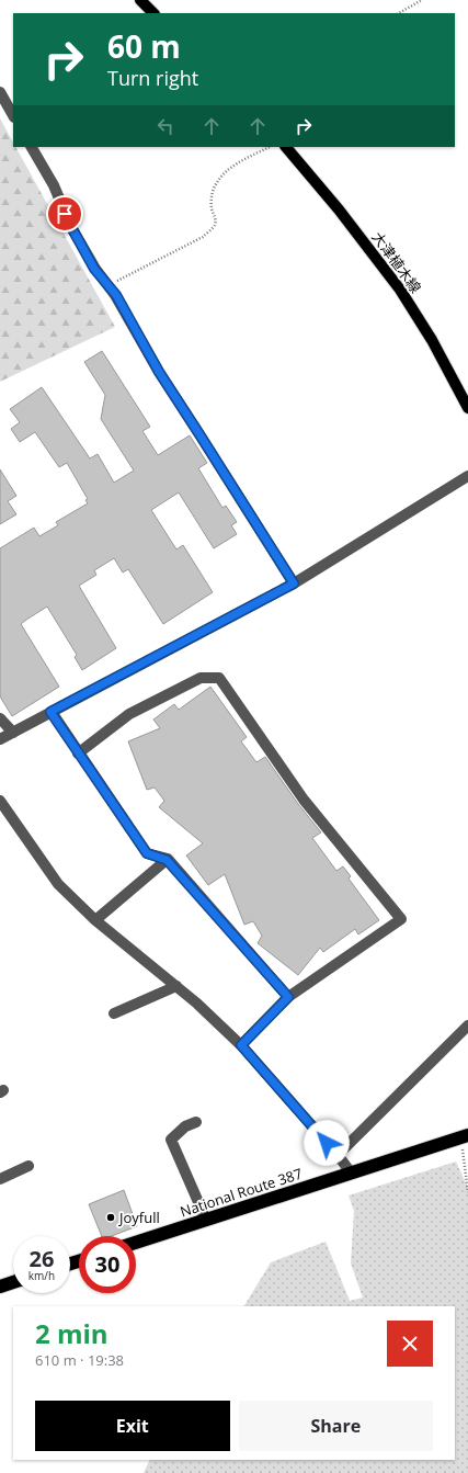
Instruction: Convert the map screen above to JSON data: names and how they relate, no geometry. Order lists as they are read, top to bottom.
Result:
{
  "streets": {
    "highway": ["National Route 387"],
    "main road": ["大津植木線"]
  },
  "places": ["Joyfull"],
  "page": {
    "turn": ["60 m", "Turn right"],
    "speed": "26 km/h",
    "limit": "30",
    "heading": ["2 min", "610 m · 19:38"],
    "buttons": ["Exit", "Share"]
  }
}
